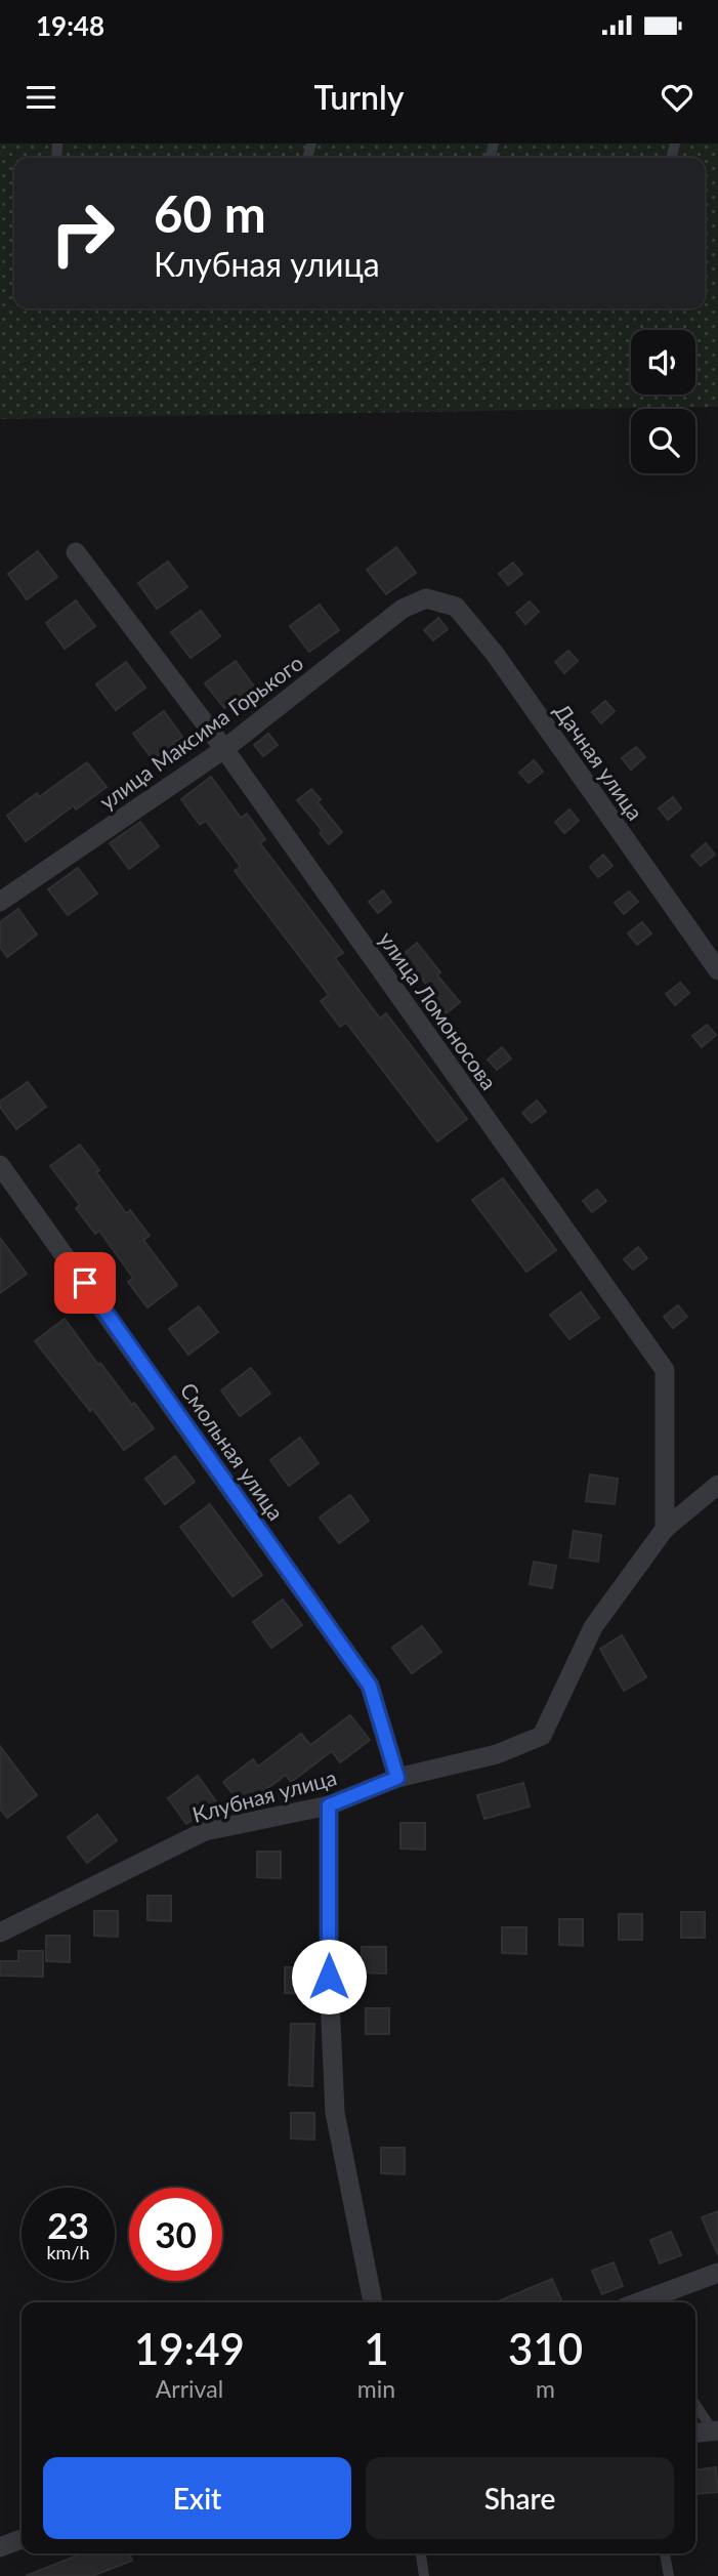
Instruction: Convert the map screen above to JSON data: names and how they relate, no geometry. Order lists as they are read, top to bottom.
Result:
{
  "streets": {
    "street": [
      "улица Максима Горького",
      "Дачная улица",
      "улица Ломоносова",
      "Смольная улица",
      "Клубная улица"
    ]
  },
  "crossings": [
    ["улица Максима Горького", "Дачная улица"],
    ["улица Максима Горького", "улица Ломоносова"],
    ["улица Ломоносова", "Клубная улица"],
    ["Смольная улица", "Клубная улица"]
  ],
  "page": {
    "status": "19:48",
    "header": "Turnly",
    "turn": ["60 m", "Клубная улица"],
    "speed": "23 km/h",
    "limit": "30",
    "eta": [
      "19:49",
      "Arrival",
      "1",
      "min",
      "310",
      "m"
    ],
    "buttons": ["Exit", "Share"]
  }
}
